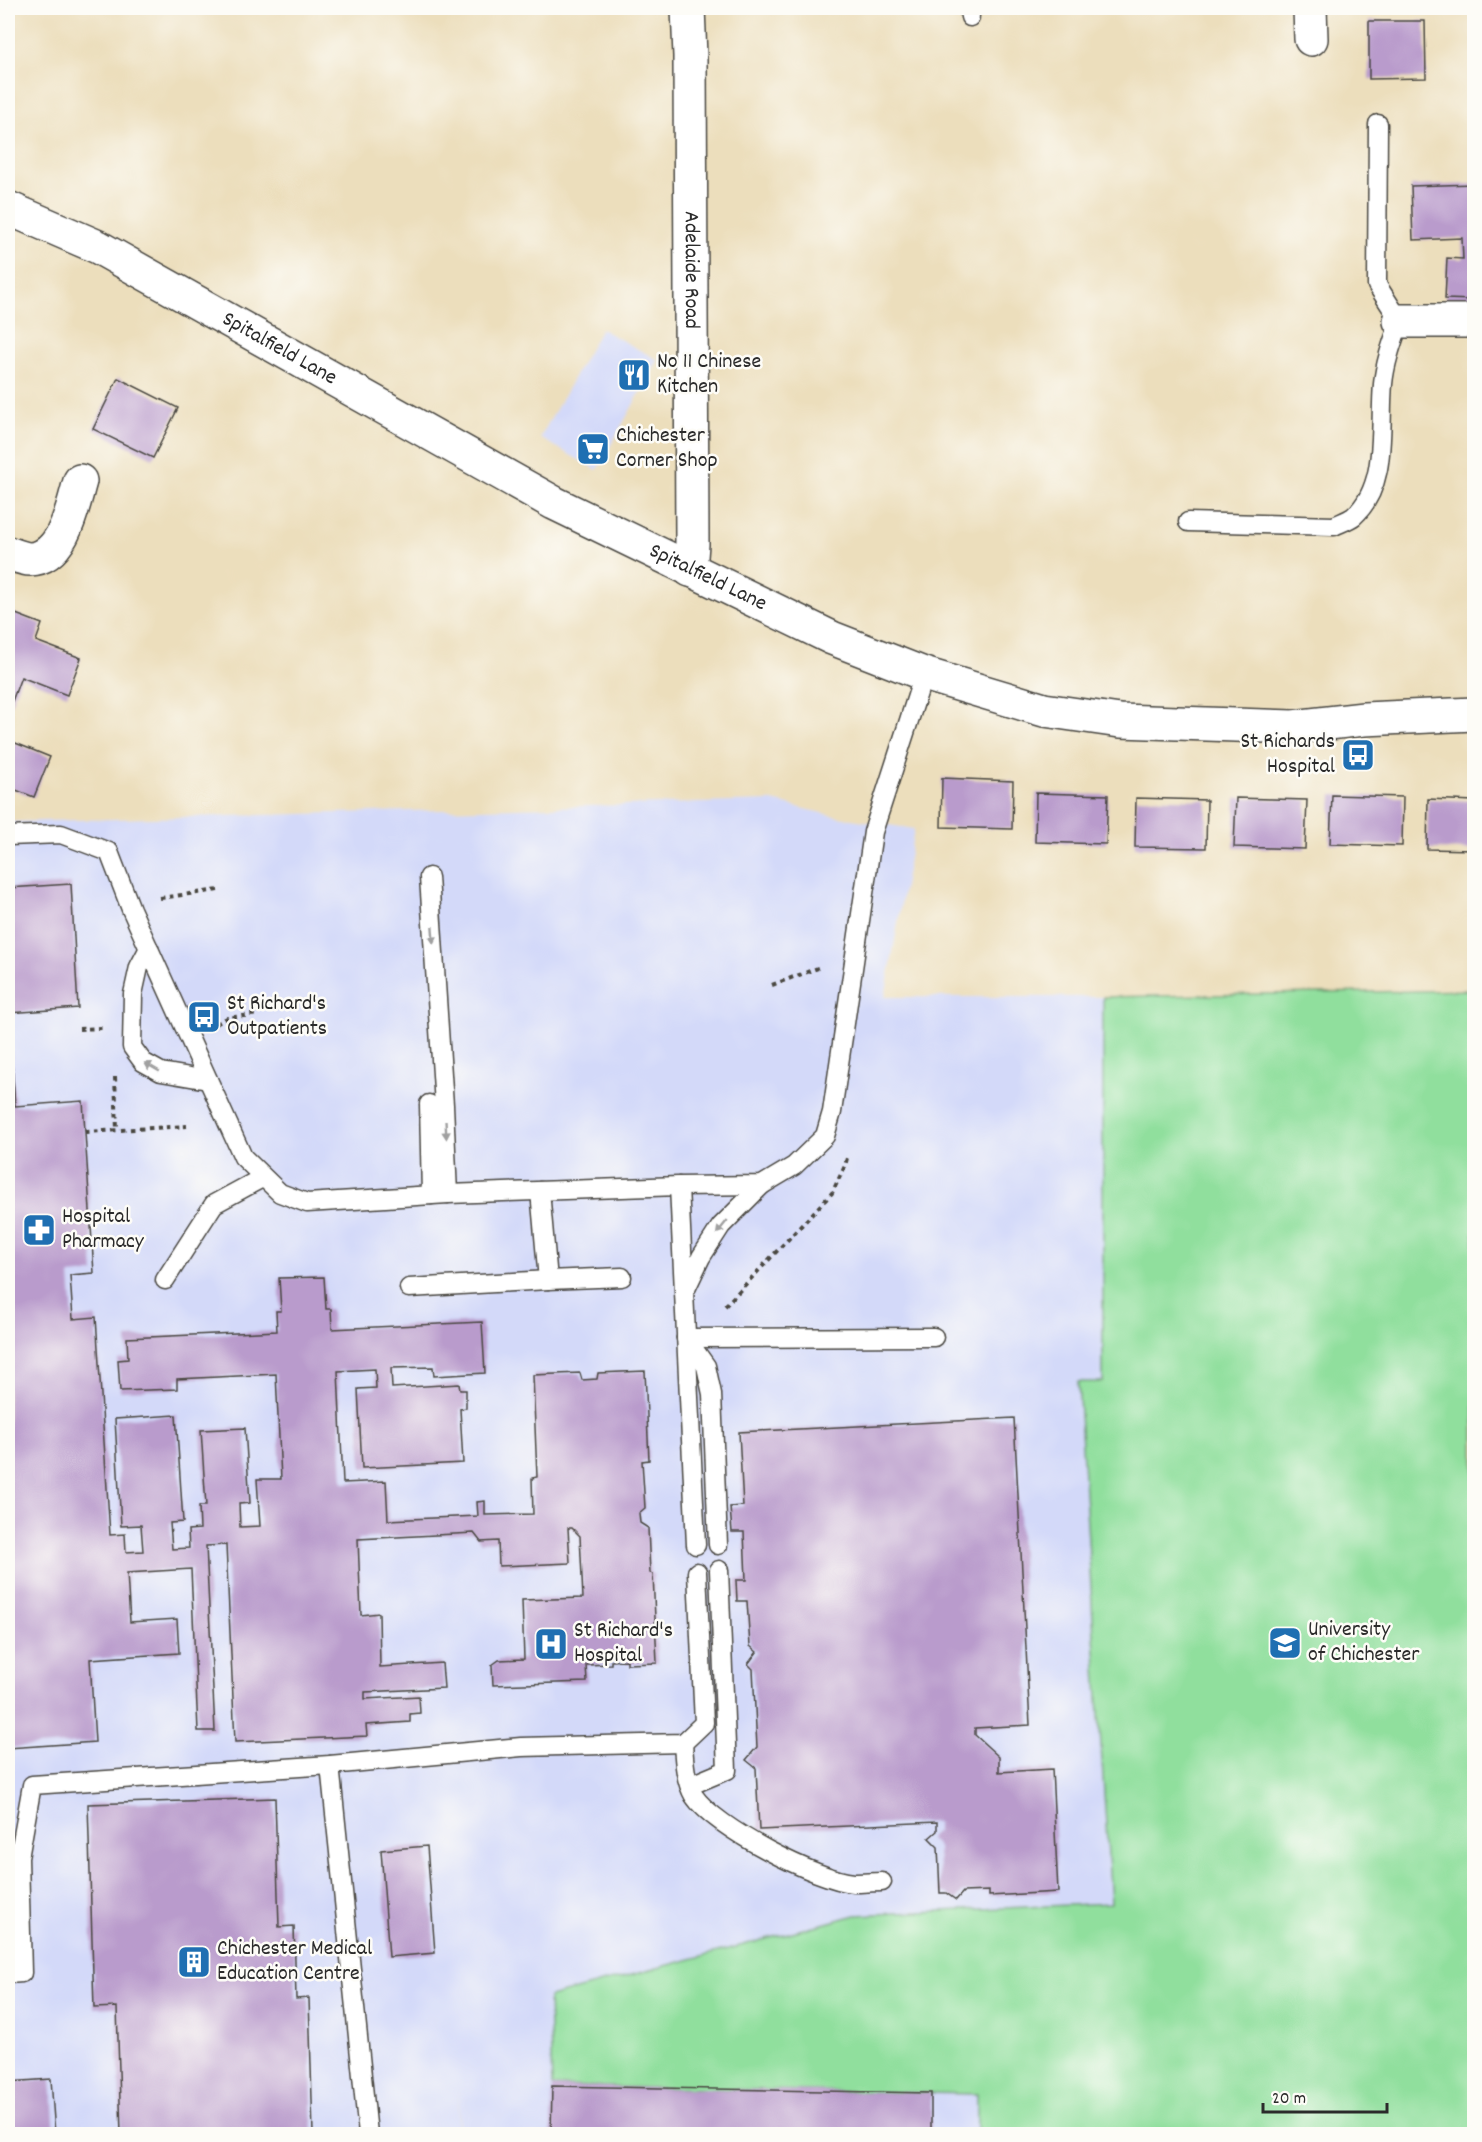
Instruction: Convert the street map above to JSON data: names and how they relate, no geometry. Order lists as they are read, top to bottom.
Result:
{
  "streets": {
    "main road": ["Adelaide Road", "Spitalfield Lane"]
  },
  "crossings": [
    ["Adelaide Road", "Spitalfield Lane"]
  ],
  "places": {
    "restaurant": ["No 11 Chinese Kitchen"],
    "supermarket": ["Chichester Corner Shop"],
    "bus stop": ["St Richards Hospital", "St Richard's Outpatients"],
    "pharmacy": ["Hospital Pharmacy"],
    "school or university": ["University of Chichester"],
    "hospital": ["St Richard's Hospital"],
    "building": ["Chichester Medical Education Centre"]
  },
  "scale_bar": "20 m"
}
